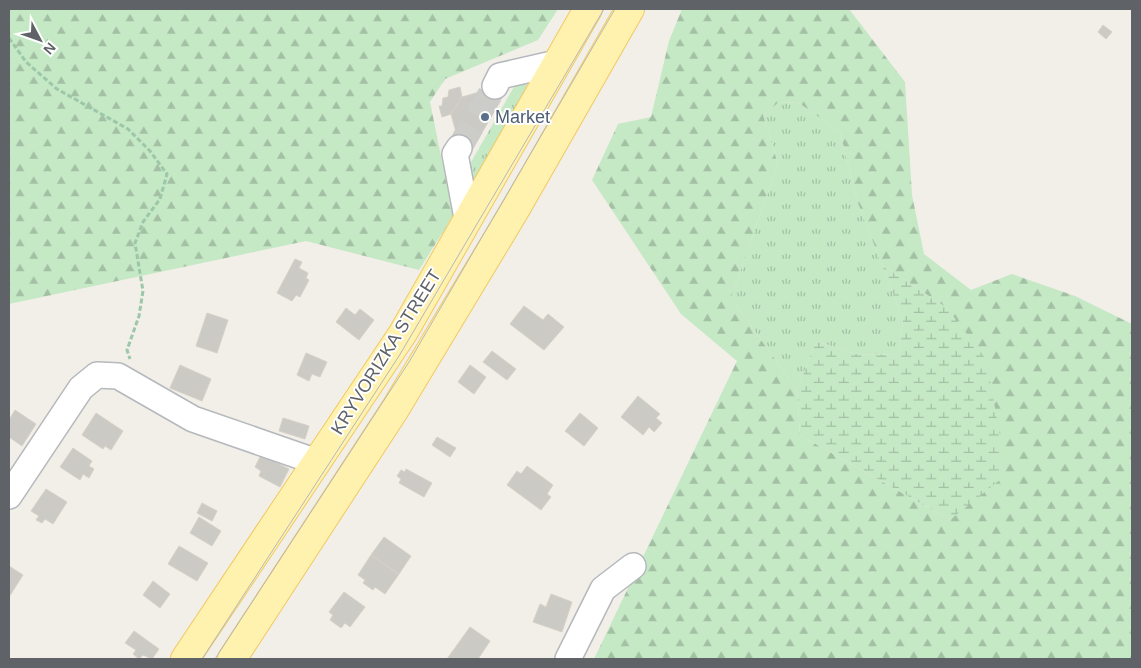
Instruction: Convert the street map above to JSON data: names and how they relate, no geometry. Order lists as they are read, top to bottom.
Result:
{
  "streets": {
    "main road": ["KRYVORIZKA STREET"]
  },
  "places": ["Market"],
  "north": "bottom right"
}
